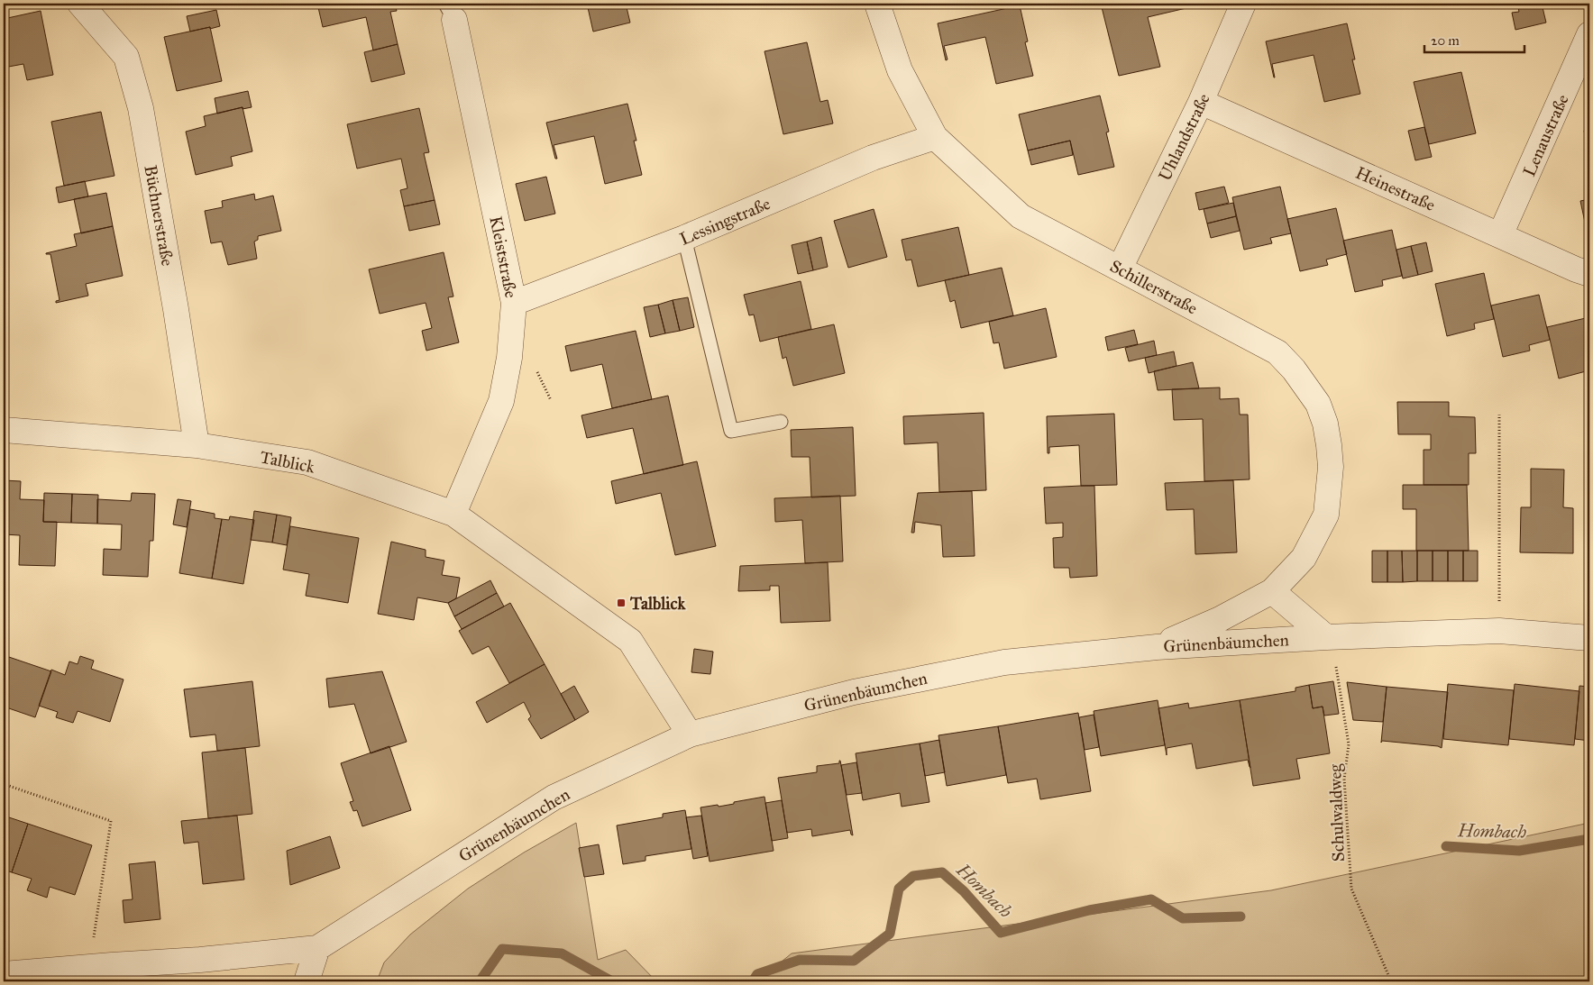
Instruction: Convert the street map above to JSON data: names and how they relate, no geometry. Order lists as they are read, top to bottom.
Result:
{
  "streets": {
    "street": [
      "Lenaustraße",
      "Uhlandstraße",
      "Heinestraße",
      "Büchnerstraße",
      "Lessingstraße",
      "Kleiststraße",
      "Schillerstraße",
      "Talblick",
      "Grünenbäumchen"
    ],
    "path": ["Schulwaldweg"]
  },
  "crossings": [
    ["Lenaustraße", "Heinestraße"],
    ["Uhlandstraße", "Heinestraße"],
    ["Uhlandstraße", "Schillerstraße"],
    ["Büchnerstraße", "Talblick"],
    ["Lessingstraße", "Kleiststraße"],
    ["Lessingstraße", "Schillerstraße"],
    ["Kleiststraße", "Talblick"],
    ["Schillerstraße", "Grünenbäumchen"],
    ["Talblick", "Grünenbäumchen"],
    ["Grünenbäumchen", "Schulwaldweg"]
  ],
  "water": ["Hombach"],
  "places": {
    "transit": ["Talblick"]
  },
  "scale_bar": "20 m"
}
